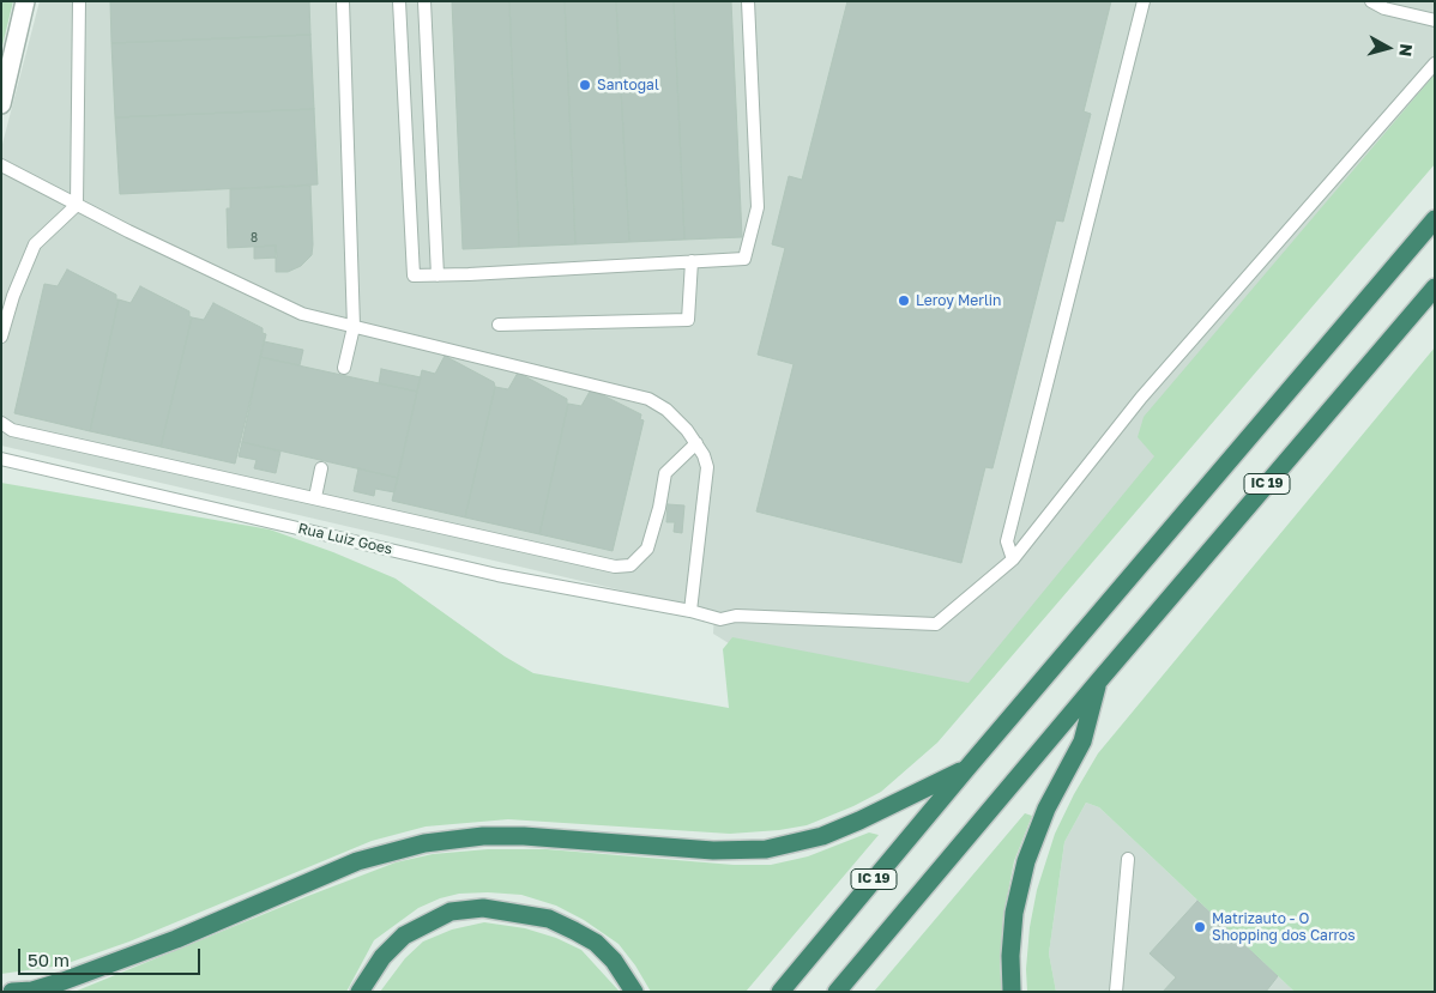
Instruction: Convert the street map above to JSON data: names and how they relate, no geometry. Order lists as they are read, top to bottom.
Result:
{
  "streets": {
    "highway": ["IC 19"],
    "lane": ["Rua Luiz Goes"]
  },
  "places": ["Santogal", "Leroy Merlin", "Matrizauto - O Shopping dos Carros"],
  "house_numbers": ["8"],
  "scale_bar": "50 m",
  "north": "right"
}
